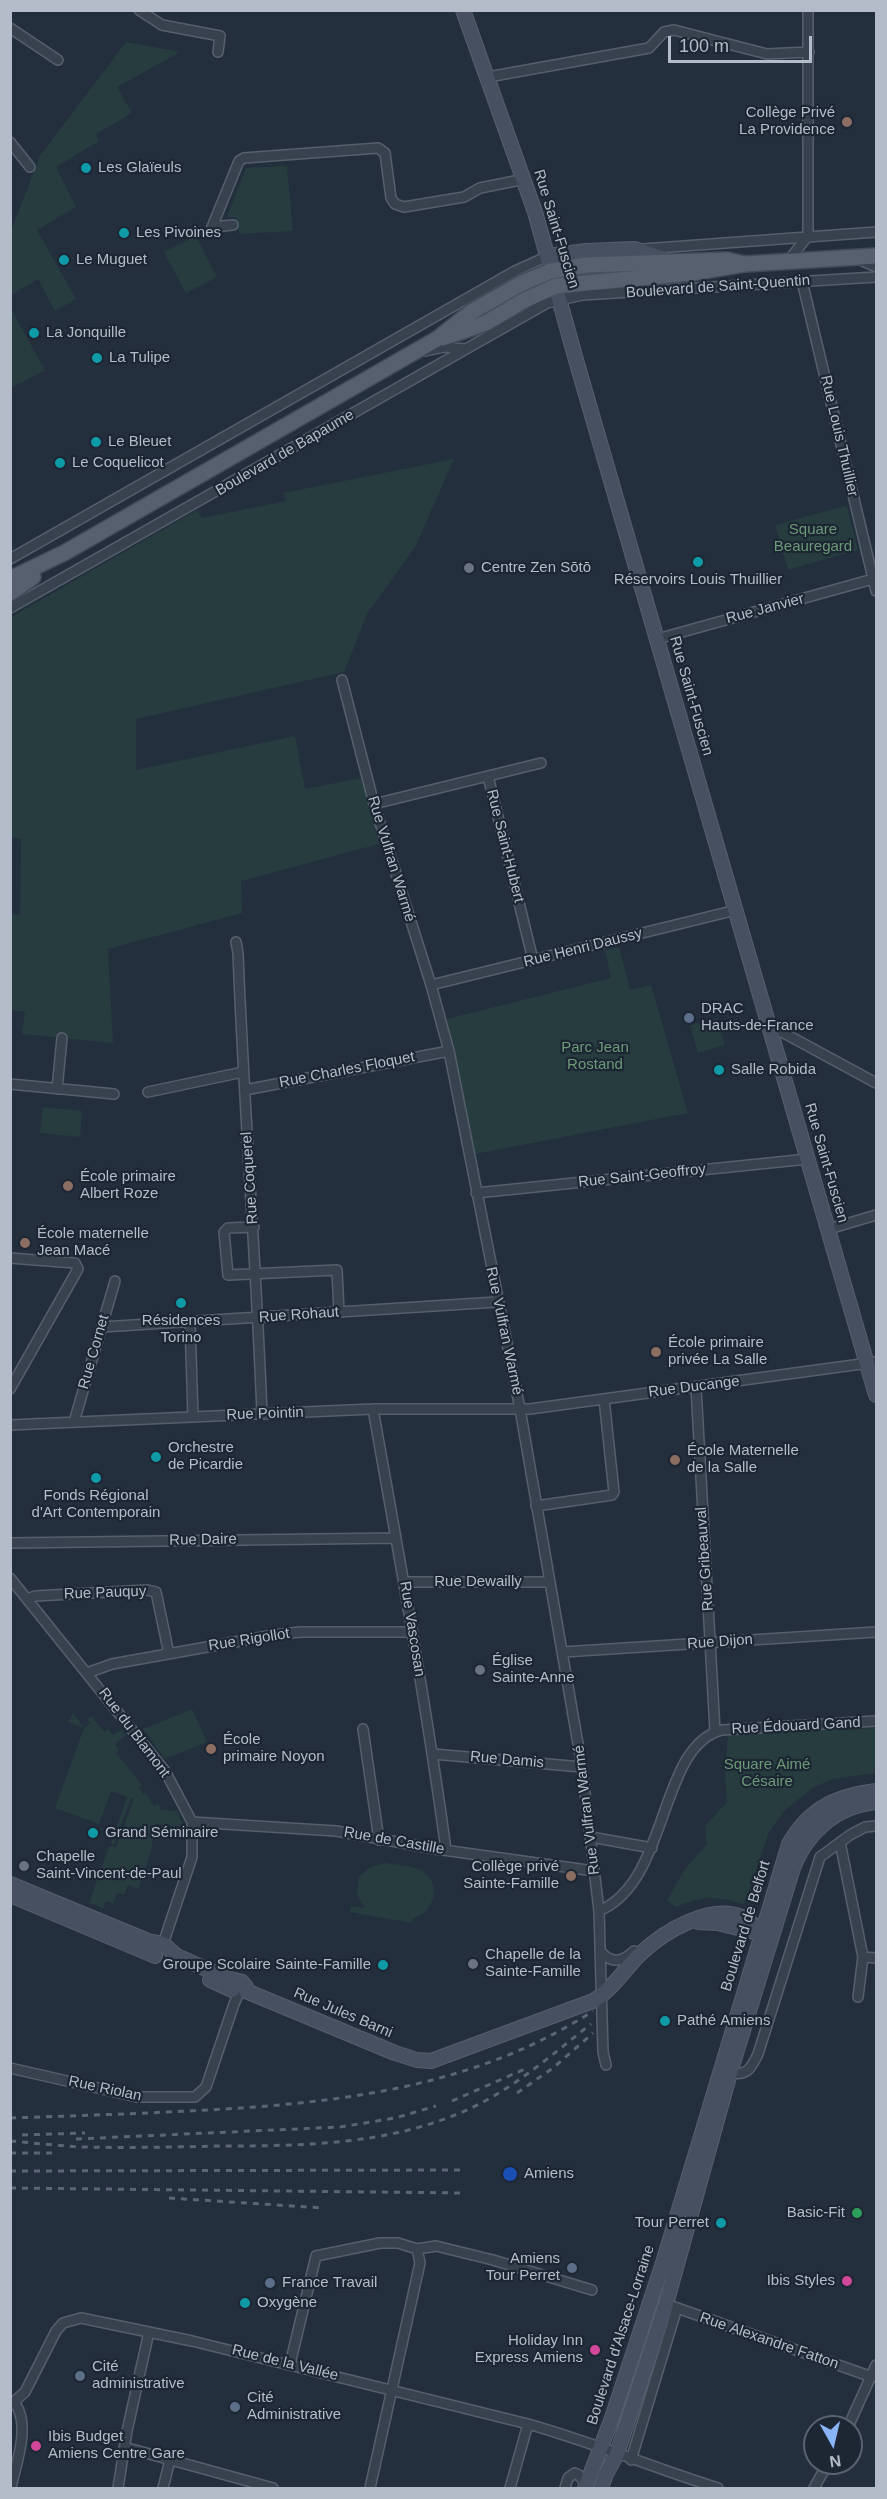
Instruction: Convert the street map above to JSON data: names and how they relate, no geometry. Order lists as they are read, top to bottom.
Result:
{
  "streets": {
    "main road": [
      "Rue Saint-Fuscien",
      "Boulevard de Saint-Quentin",
      "Boulevard de Bapaume",
      "Boulevard de Belfort",
      "Rue Jules Barni",
      "Boulevard d'Alsace-Lorraine"
    ],
    "street": [
      "Rue Louis Thuillier",
      "Rue Janvier",
      "Rue Saint-Hubert",
      "Rue Vulfran Warmé",
      "Rue Henri Daussy",
      "Rue Charles Floquet",
      "Rue Saint-Geoffroy",
      "Rue Coquerel",
      "Rue Rohaut",
      "Rue Cornet",
      "Rue Ducange",
      "Rue Pointin",
      "Rue Daire",
      "Rue Gribeauval",
      "Rue Dewailly",
      "Rue Pauquy",
      "Rue Vascosan",
      "Rue Rigollot",
      "Rue Dijon",
      "Rue Édouard Gand",
      "Rue du Blamont",
      "Rue Damis",
      "Rue de Castille",
      "Rue Riolan",
      "Rue Alexandre Fatton",
      "Rue de la Vallée"
    ]
  },
  "crossings": [
    ["Rue Saint-Fuscien", "Boulevard de Saint-Quentin"],
    ["Rue Saint-Fuscien", "Boulevard de Bapaume"],
    ["Rue Saint-Fuscien", "Rue Janvier"],
    ["Rue Saint-Fuscien", "Rue Henri Daussy"],
    ["Rue Saint-Fuscien", "Rue Saint-Geoffroy"],
    ["Rue Saint-Fuscien", "Rue Ducange"],
    ["Boulevard de Saint-Quentin", "Rue Louis Thuillier"],
    ["Boulevard de Saint-Quentin", "Boulevard de Bapaume"],
    ["Rue Louis Thuillier", "Rue Janvier"],
    ["Rue Saint-Hubert", "Rue Vulfran Warmé"],
    ["Rue Saint-Hubert", "Rue Henri Daussy"],
    ["Rue Vulfran Warmé", "Rue Henri Daussy"],
    ["Rue Vulfran Warmé", "Rue Charles Floquet"],
    ["Rue Vulfran Warmé", "Rue Saint-Geoffroy"],
    ["Rue Vulfran Warmé", "Rue Rohaut"],
    ["Rue Vulfran Warmé", "Rue Ducange"],
    ["Rue Vulfran Warmé", "Rue Pointin"],
    ["Rue Vulfran Warmé", "Rue Dewailly"],
    ["Rue Vulfran Warmé", "Rue Dijon"],
    ["Rue Vulfran Warmé", "Rue Damis"],
    ["Rue Vulfran Warmé", "Rue de Castille"],
    ["Rue Vulfran Warmé", "Rue Jules Barni"],
    ["Rue Charles Floquet", "Rue Coquerel"],
    ["Rue Coquerel", "Rue Rohaut"],
    ["Rue Coquerel", "Rue Pointin"],
    ["Rue Rohaut", "Rue Cornet"],
    ["Rue Cornet", "Rue Pointin"],
    ["Rue Ducange", "Rue Pointin"],
    ["Rue Ducange", "Rue Gribeauval"],
    ["Rue Pointin", "Rue Vascosan"],
    ["Rue Daire", "Rue Vascosan"],
    ["Rue Gribeauval", "Rue Dijon"],
    ["Rue Gribeauval", "Rue Édouard Gand"],
    ["Rue Dewailly", "Rue Vascosan"],
    ["Rue Pauquy", "Rue Rigollot"],
    ["Rue Pauquy", "Rue du Blamont"],
    ["Rue Vascosan", "Rue Rigollot"],
    ["Rue Vascosan", "Rue Damis"],
    ["Rue Vascosan", "Rue de Castille"],
    ["Rue Rigollot", "Rue du Blamont"],
    ["Rue du Blamont", "Rue de Castille"],
    ["Rue du Blamont", "Rue Jules Barni"],
    ["Boulevard de Belfort", "Boulevard d'Alsace-Lorraine"],
    ["Rue Jules Barni", "Rue Riolan"],
    ["Boulevard d'Alsace-Lorraine", "Rue de la Vallée"]
  ],
  "parks": ["Square Beauregard", "Parc Jean Rostand", "Square Aimé Césaire"],
  "places": [
    "Collège Privé La Providence",
    "Les Glaïeuls",
    "Les Pivoines",
    "Le Muguet",
    "La Jonquille",
    "La Tulipe",
    "Le Bleuet",
    "Le Coquelicot",
    "Réservoirs Louis Thuillier",
    "Centre Zen Sōtō",
    "DRAC Hauts-de-France",
    "Salle Robida",
    "École primaire Albert Roze",
    "École maternelle Jean Macé",
    "Résidences Torino",
    "École primaire privée La Salle",
    "Orchestre de Picardie",
    "École Maternelle de la Salle",
    "Fonds Régional d'Art Contemporain",
    "Église Sainte-Anne",
    "École primaire Noyon",
    "Grand Séminaire",
    "Chapelle Saint-Vincent-de-Paul",
    "Collège privé Sainte-Famille",
    "Chapelle de la Sainte-Famille",
    "Groupe Scolaire Sainte-Famille",
    "Pathé Amiens",
    "Amiens",
    "Basic-Fit",
    "Tour Perret",
    "Amiens Tour Perret",
    "Ibis Styles",
    "France Travail",
    "Oxygène",
    "Holiday Inn Express Amiens",
    "Cité administrative",
    "Cité Administrative",
    "Ibis Budget Amiens Centre Gare"
  ],
  "scale_bar": "100 m",
  "north": "bottom"
}
